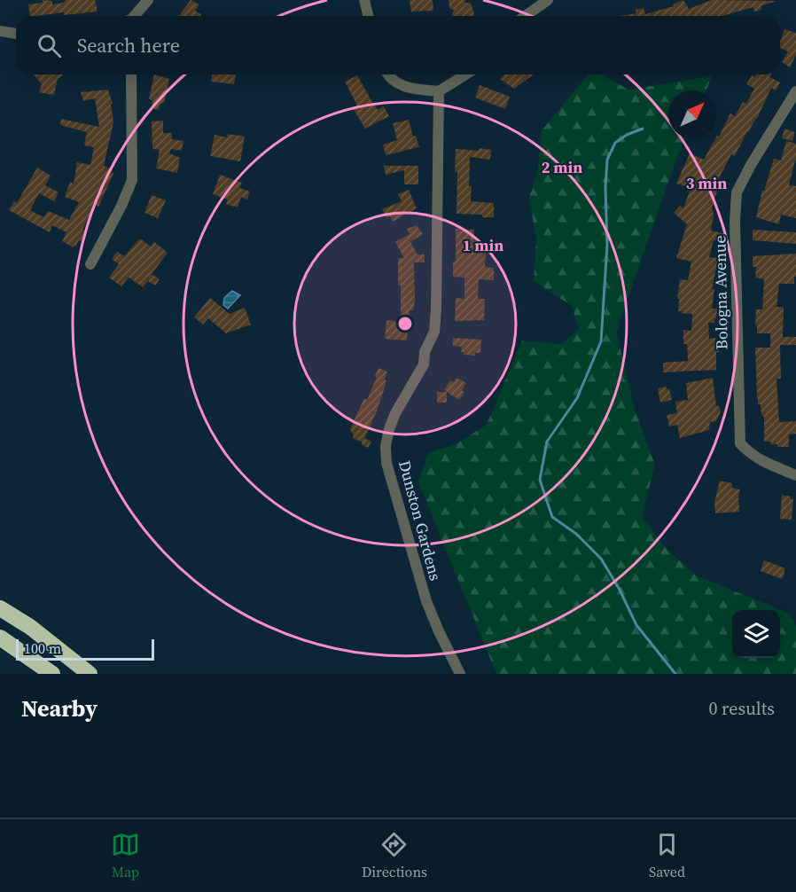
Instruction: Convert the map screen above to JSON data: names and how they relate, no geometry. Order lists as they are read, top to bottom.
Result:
{
  "streets": {
    "street": ["Bologna Avenue", "Dunston Gardens"]
  },
  "scale_bar": "100 m",
  "north": "top right",
  "page": {
    "search": "Search here",
    "scale": "100 m",
    "heading": ["Nearby", "0 results"],
    "nav": ["Map", "Directions", "Saved"]
  },
  "rings": ["2 min", "3 min", "1 min"]
}
